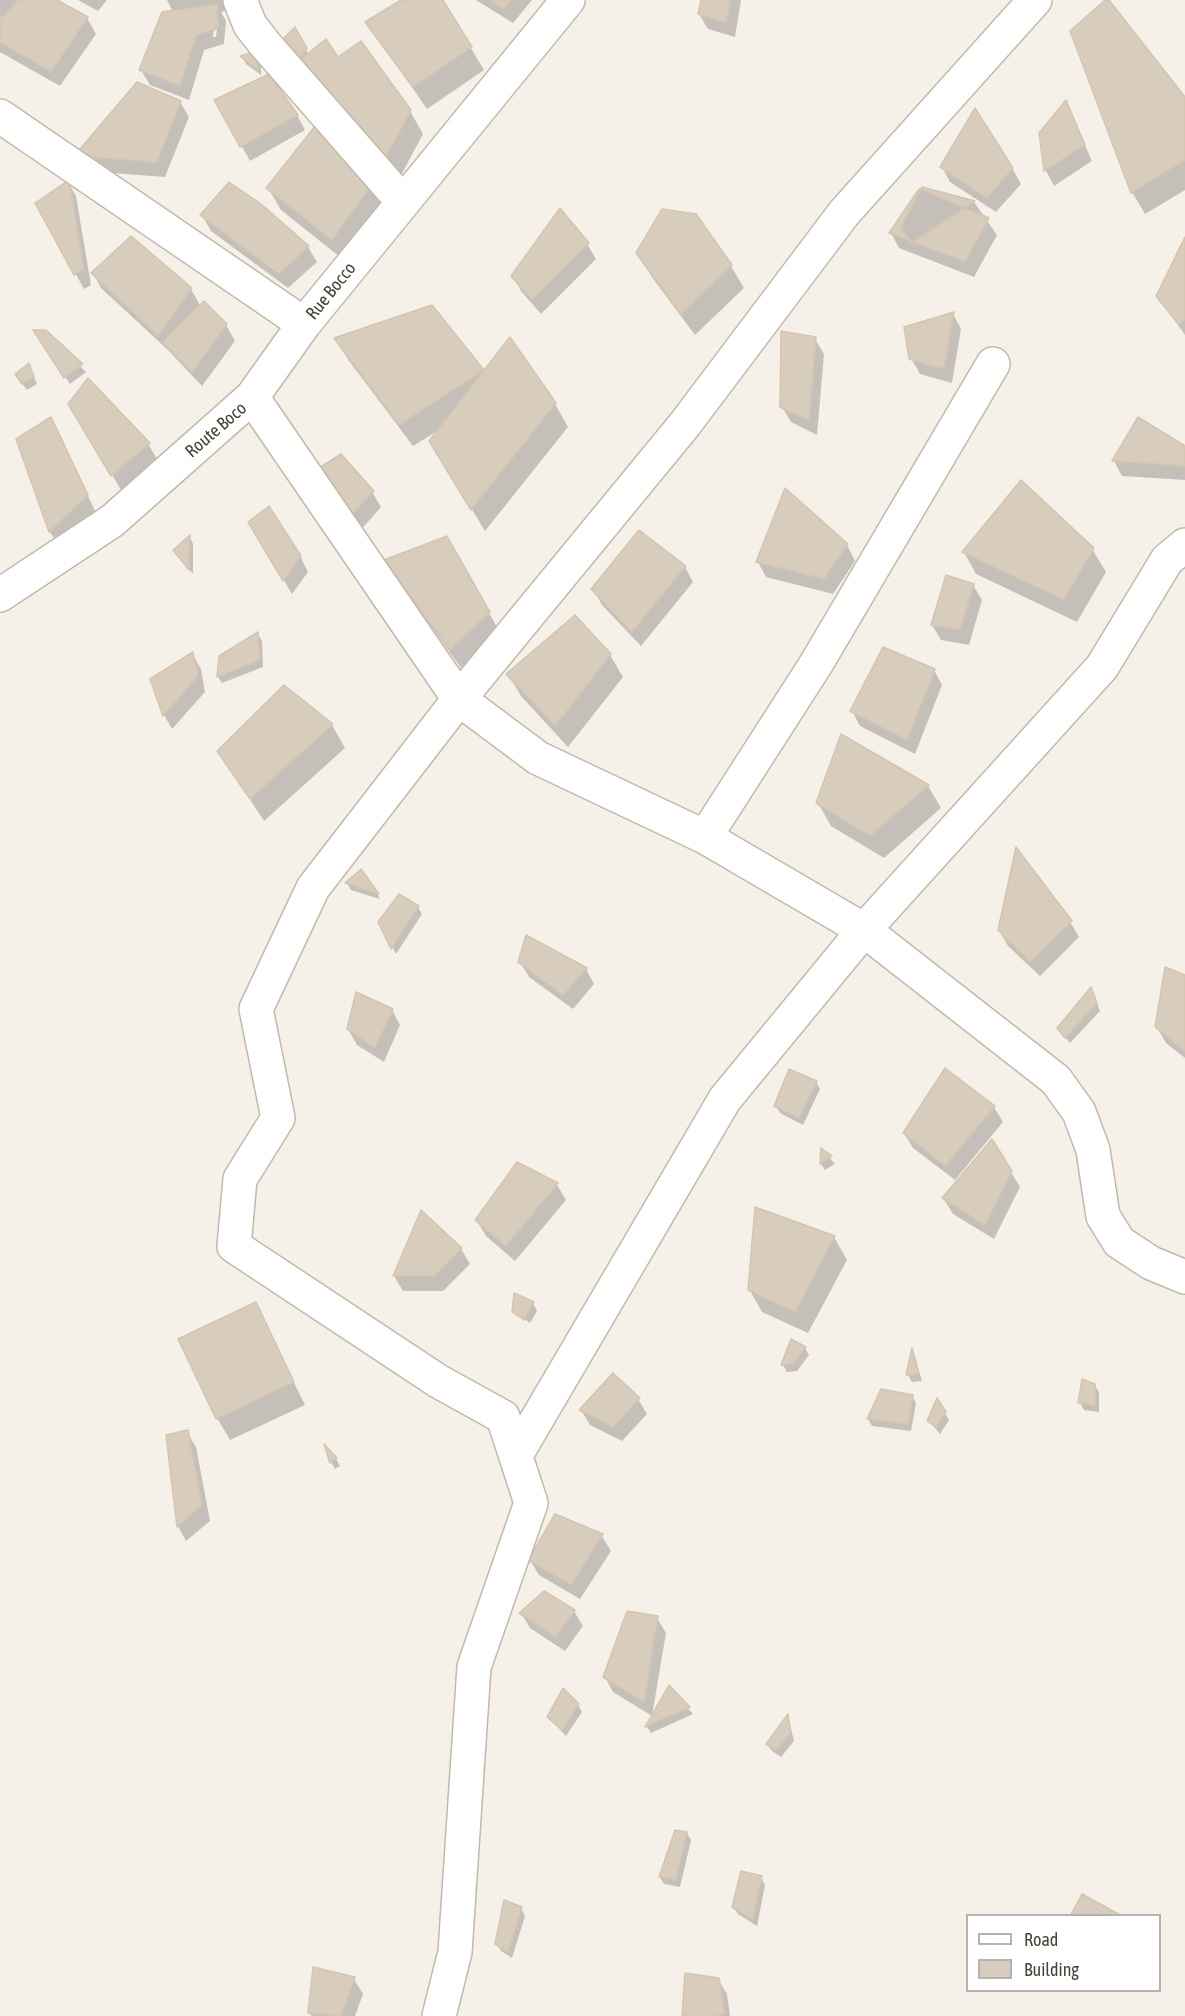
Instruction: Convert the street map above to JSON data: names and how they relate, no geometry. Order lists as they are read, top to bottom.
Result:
{
  "streets": {
    "street": ["Rue Bocco", "Route Boco"]
  },
  "crossings": [
    ["Rue Bocco", "Route Boco"]
  ],
  "legend": ["Road", "Building"]
}
